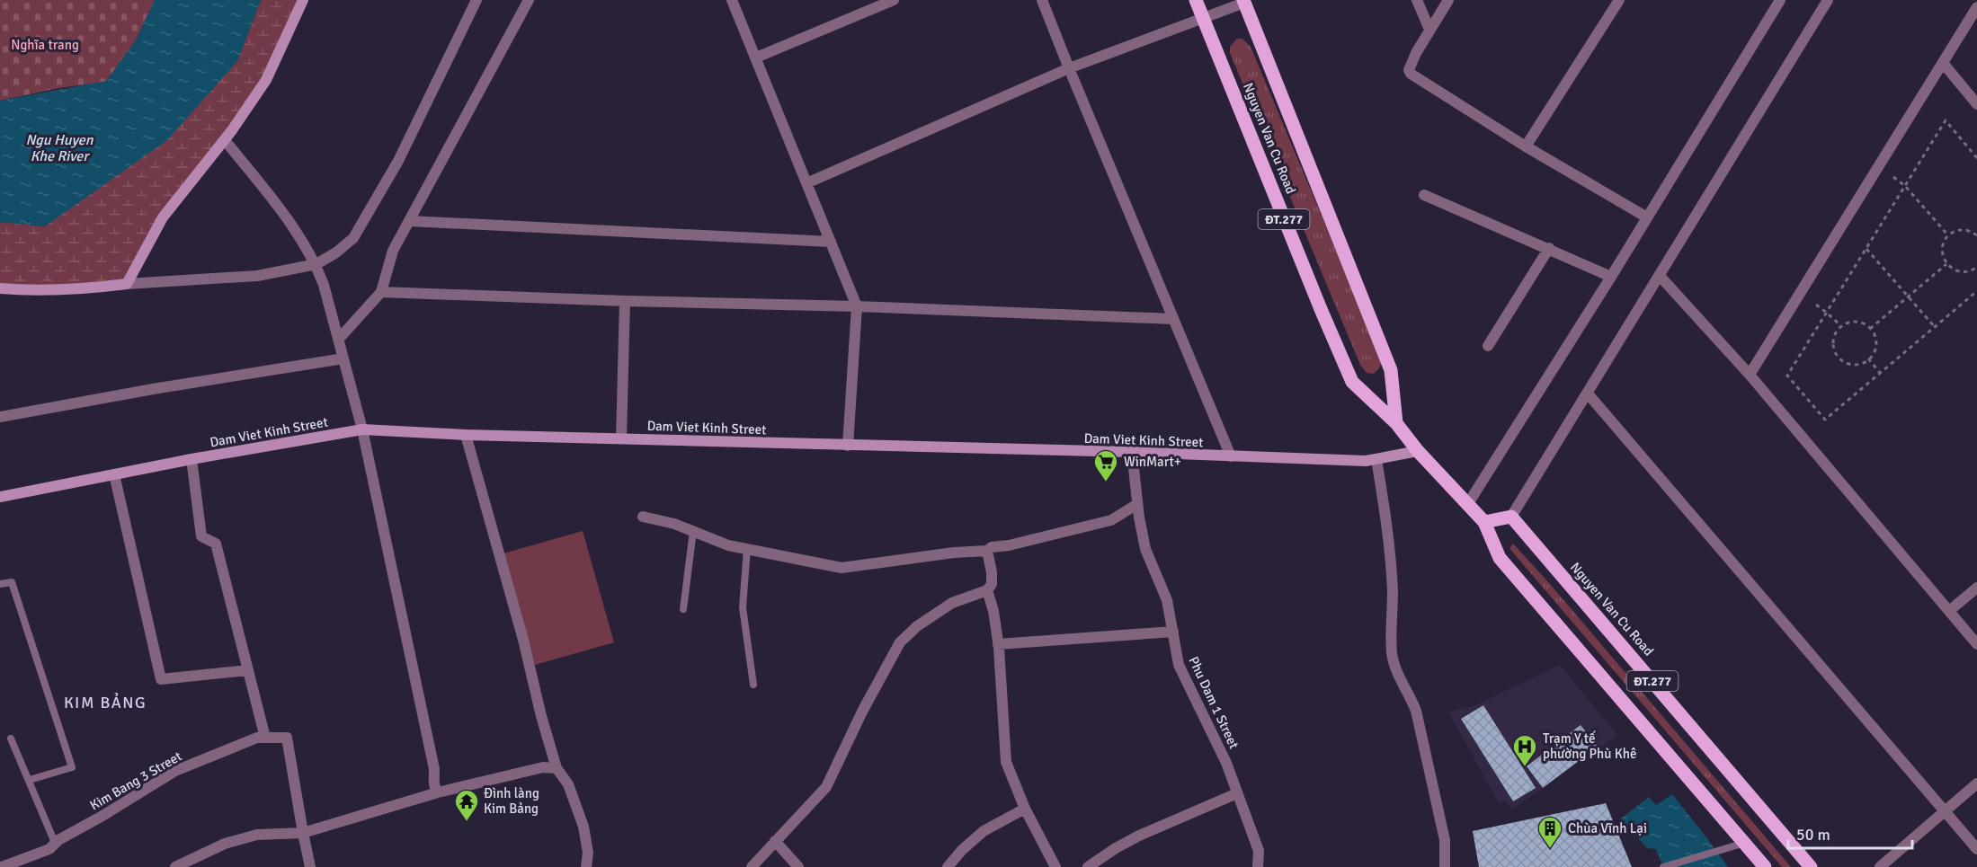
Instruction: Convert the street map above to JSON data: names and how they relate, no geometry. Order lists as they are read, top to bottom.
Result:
{
  "streets": {
    "main road": ["Nguyen Van Cu Road", "ĐT.277", "Dam Viet Kinh Street"],
    "street": ["Phu Dam 1 Street", "Kim Bang 3 Street"]
  },
  "crossings": [
    ["Nguyen Van Cu Road", "Dam Viet Kinh Street"],
    ["Dam Viet Kinh Street", "Phu Dam 1 Street"]
  ],
  "districts": ["KIM BẢNG"],
  "water": ["Ngu Huyen Khe River"],
  "parks": ["Nghĩa trang"],
  "places": {
    "supermarket": ["WinMart+"],
    "hospital": ["Trạm Y tế phường Phù Khê"],
    "temple": ["Đình làng Kim Bảng"],
    "building": ["Chùa Vĩnh Lại"]
  },
  "scale_bar": "50 m"
}
